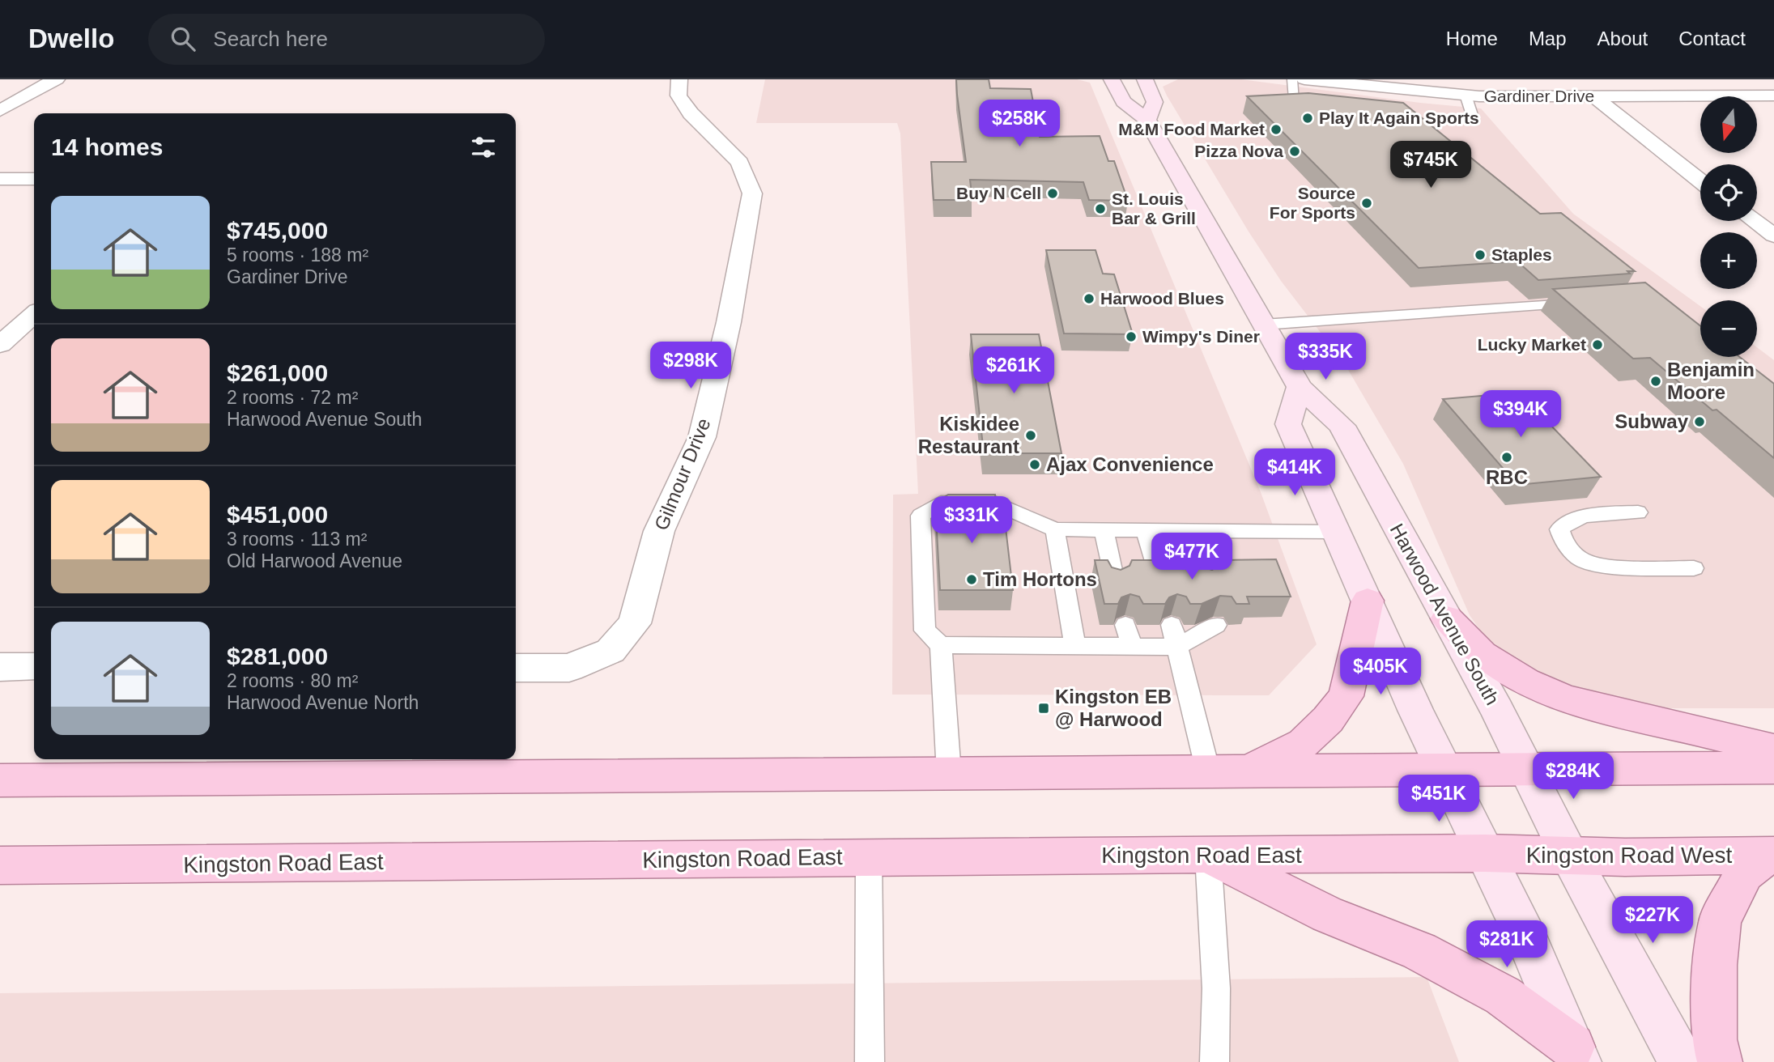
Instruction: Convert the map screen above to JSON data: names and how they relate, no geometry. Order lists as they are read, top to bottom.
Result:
{
  "streets": {
    "main road": ["Harwood Avenue South", "Kingston Road East", "Kingston Road West"],
    "street": ["Gardiner Drive", "Gilmour Drive"]
  },
  "crossings": [
    ["Harwood Avenue South", "Kingston Road West"],
    ["Kingston Road East", "Kingston Road West"]
  ],
  "places": {
    "other": [
      "Play It Again Sports",
      "M&M Food Market",
      "Pizza Nova",
      "Buy N Cell",
      "Source For Sports",
      "St. Louis Bar & Grill",
      "Staples",
      "Harwood Blues",
      "Wimpy's Diner",
      "Lucky Market",
      "Benjamin Moore",
      "Subway",
      "Kiskidee Restaurant",
      "RBC",
      "Ajax Convenience",
      "Tim Hortons"
    ],
    "transit": ["Kingston EB @ Harwood"]
  },
  "north": "bottom",
  "page": {
    "header": "Dwello",
    "search": "Search here",
    "nav": [
      "Home",
      "Map",
      "About",
      "Contact"
    ],
    "map_buttons": ["+", "−"],
    "price": [
      "$258K",
      "$745K",
      "$335K",
      "$298K",
      "$261K",
      "$394K",
      "$414K",
      "$331K",
      "$477K",
      "$405K",
      "$284K",
      "$451K",
      "$227K",
      "$281K"
    ],
    "heading": "14 homes",
    "list": [
      {
        "name": "$745,000",
        "note": "5 rooms · 188 m² · Gardiner Drive"
      },
      {
        "name": "$261,000",
        "note": "2 rooms · 72 m² · Harwood Avenue South"
      },
      {
        "name": "$451,000",
        "note": "3 rooms · 113 m² · Old Harwood Avenue"
      },
      {
        "name": "$281,000",
        "note": "2 rooms · 80 m² · Harwood Avenue North"
      }
    ]
  }
}
